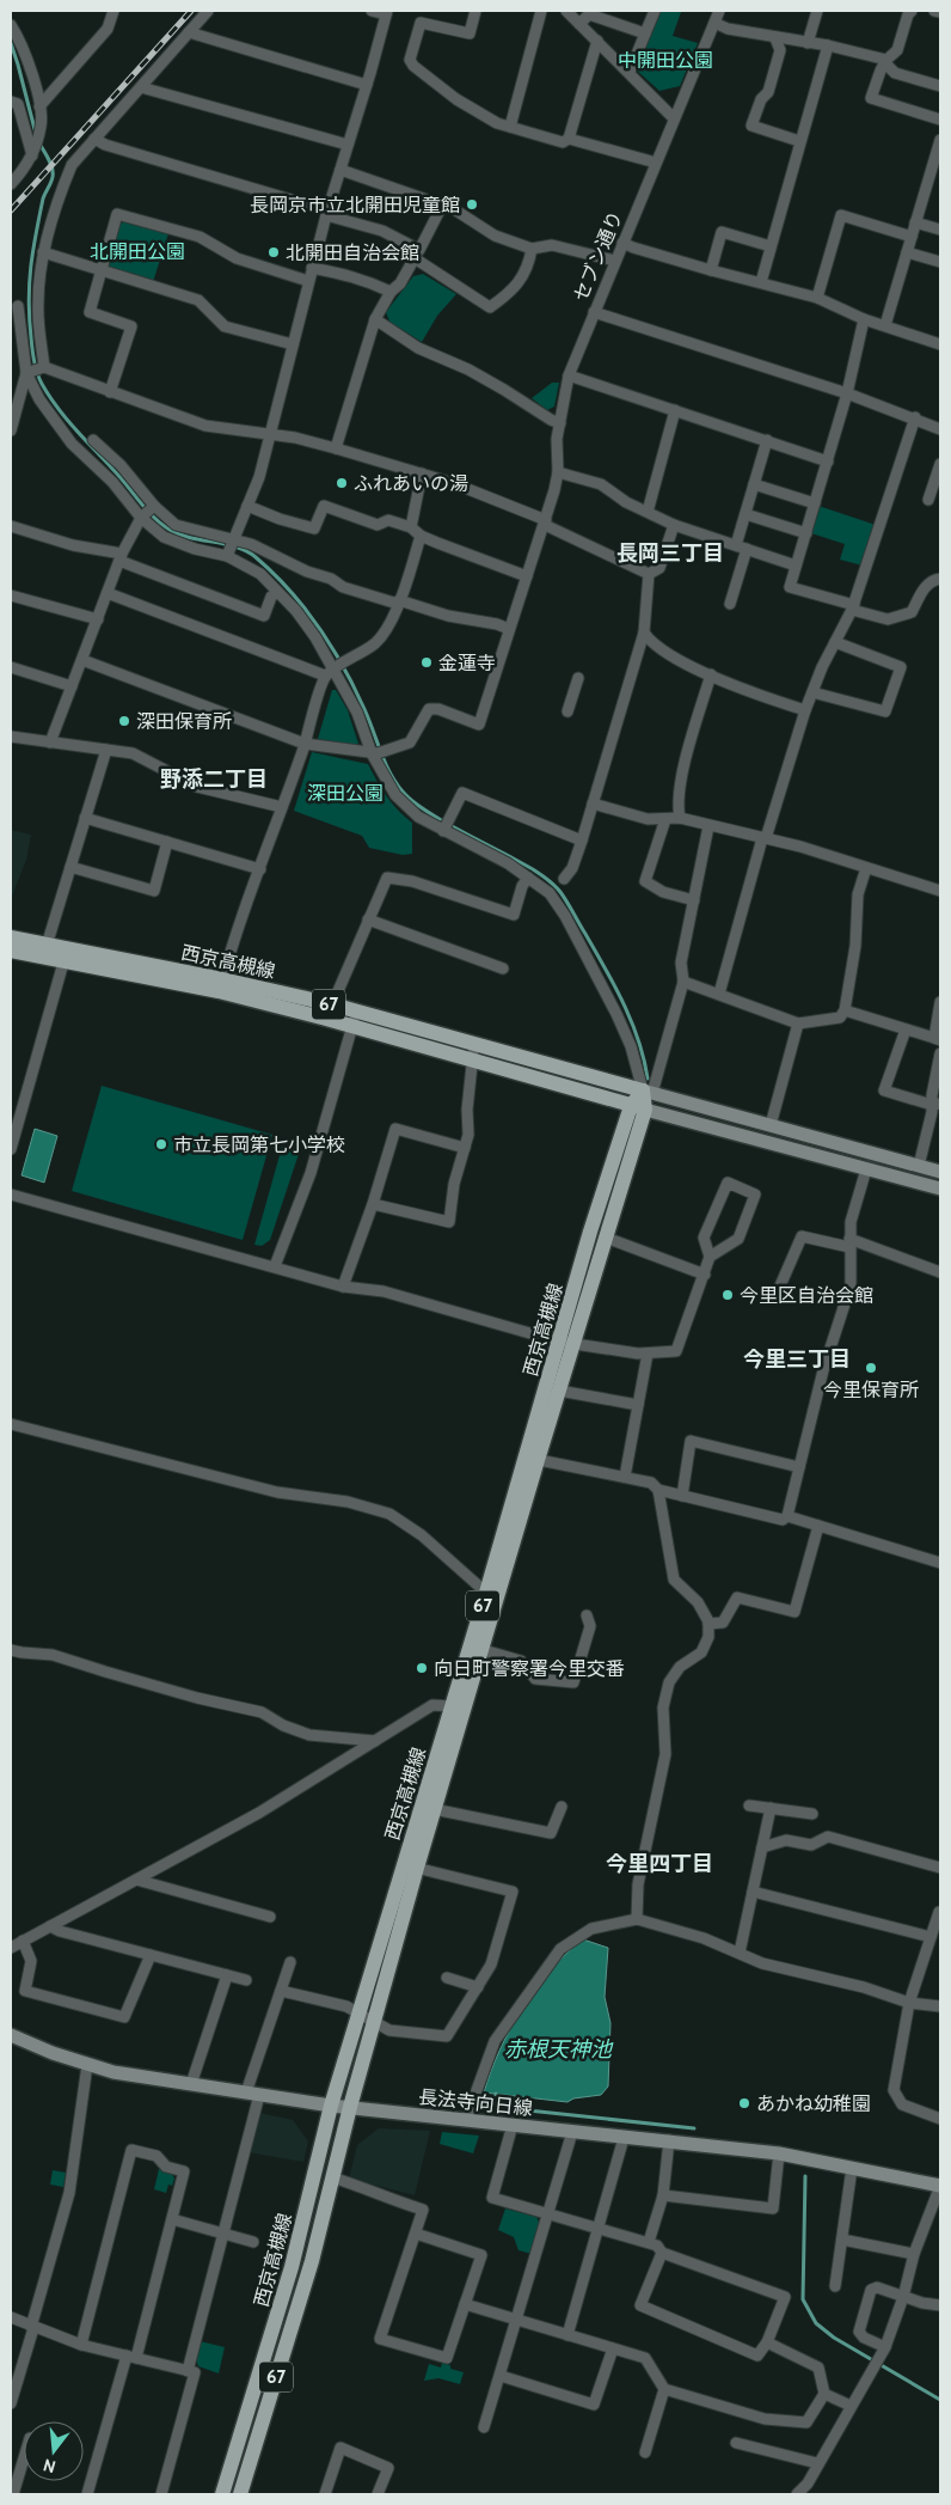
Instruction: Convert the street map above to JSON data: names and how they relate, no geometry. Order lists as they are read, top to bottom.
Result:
{
  "streets": {
    "main road": ["西京高槻線", "67", "長法寺向日線"],
    "street": ["セブン通り"]
  },
  "crossings": [
    ["西京高槻線", "長法寺向日線"]
  ],
  "districts": [
    "長岡三丁目",
    "野添二丁目",
    "今里三丁目",
    "今里四丁目"
  ],
  "water": ["赤根天神池"],
  "parks": ["中開田公園", "北開田公園", "深田公園"],
  "places": [
    "長岡京市立北開田児童館",
    "北開田自治会館",
    "ふれあいの湯",
    "金蓮寺",
    "深田保育所",
    "市立長岡第七小学校",
    "今里区自治会館",
    "今里保育所",
    "向日町警察署今里交番",
    "あかね幼稚園"
  ],
  "north": "bottom"
}
